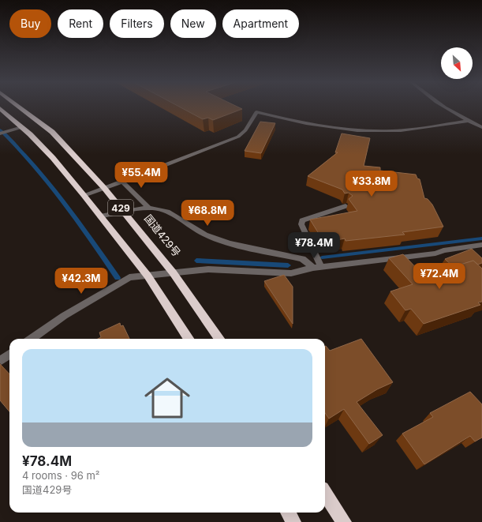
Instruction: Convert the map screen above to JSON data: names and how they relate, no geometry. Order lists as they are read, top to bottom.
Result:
{
  "streets": {
    "highway": ["429", "国道429号"]
  },
  "north": "bottom right",
  "page": {
    "chip": [
      "Buy",
      "Rent",
      "Filters",
      "New",
      "Apartment"
    ],
    "price": [
      "¥55.4M",
      "¥33.8M",
      "¥68.8M",
      "¥78.4M",
      "¥72.4M",
      "¥42.3M"
    ],
    "list": [
      {
        "name": "¥78.4M",
        "note": "4 rooms · 96 m² · 国道429号"
      }
    ]
  }
}
